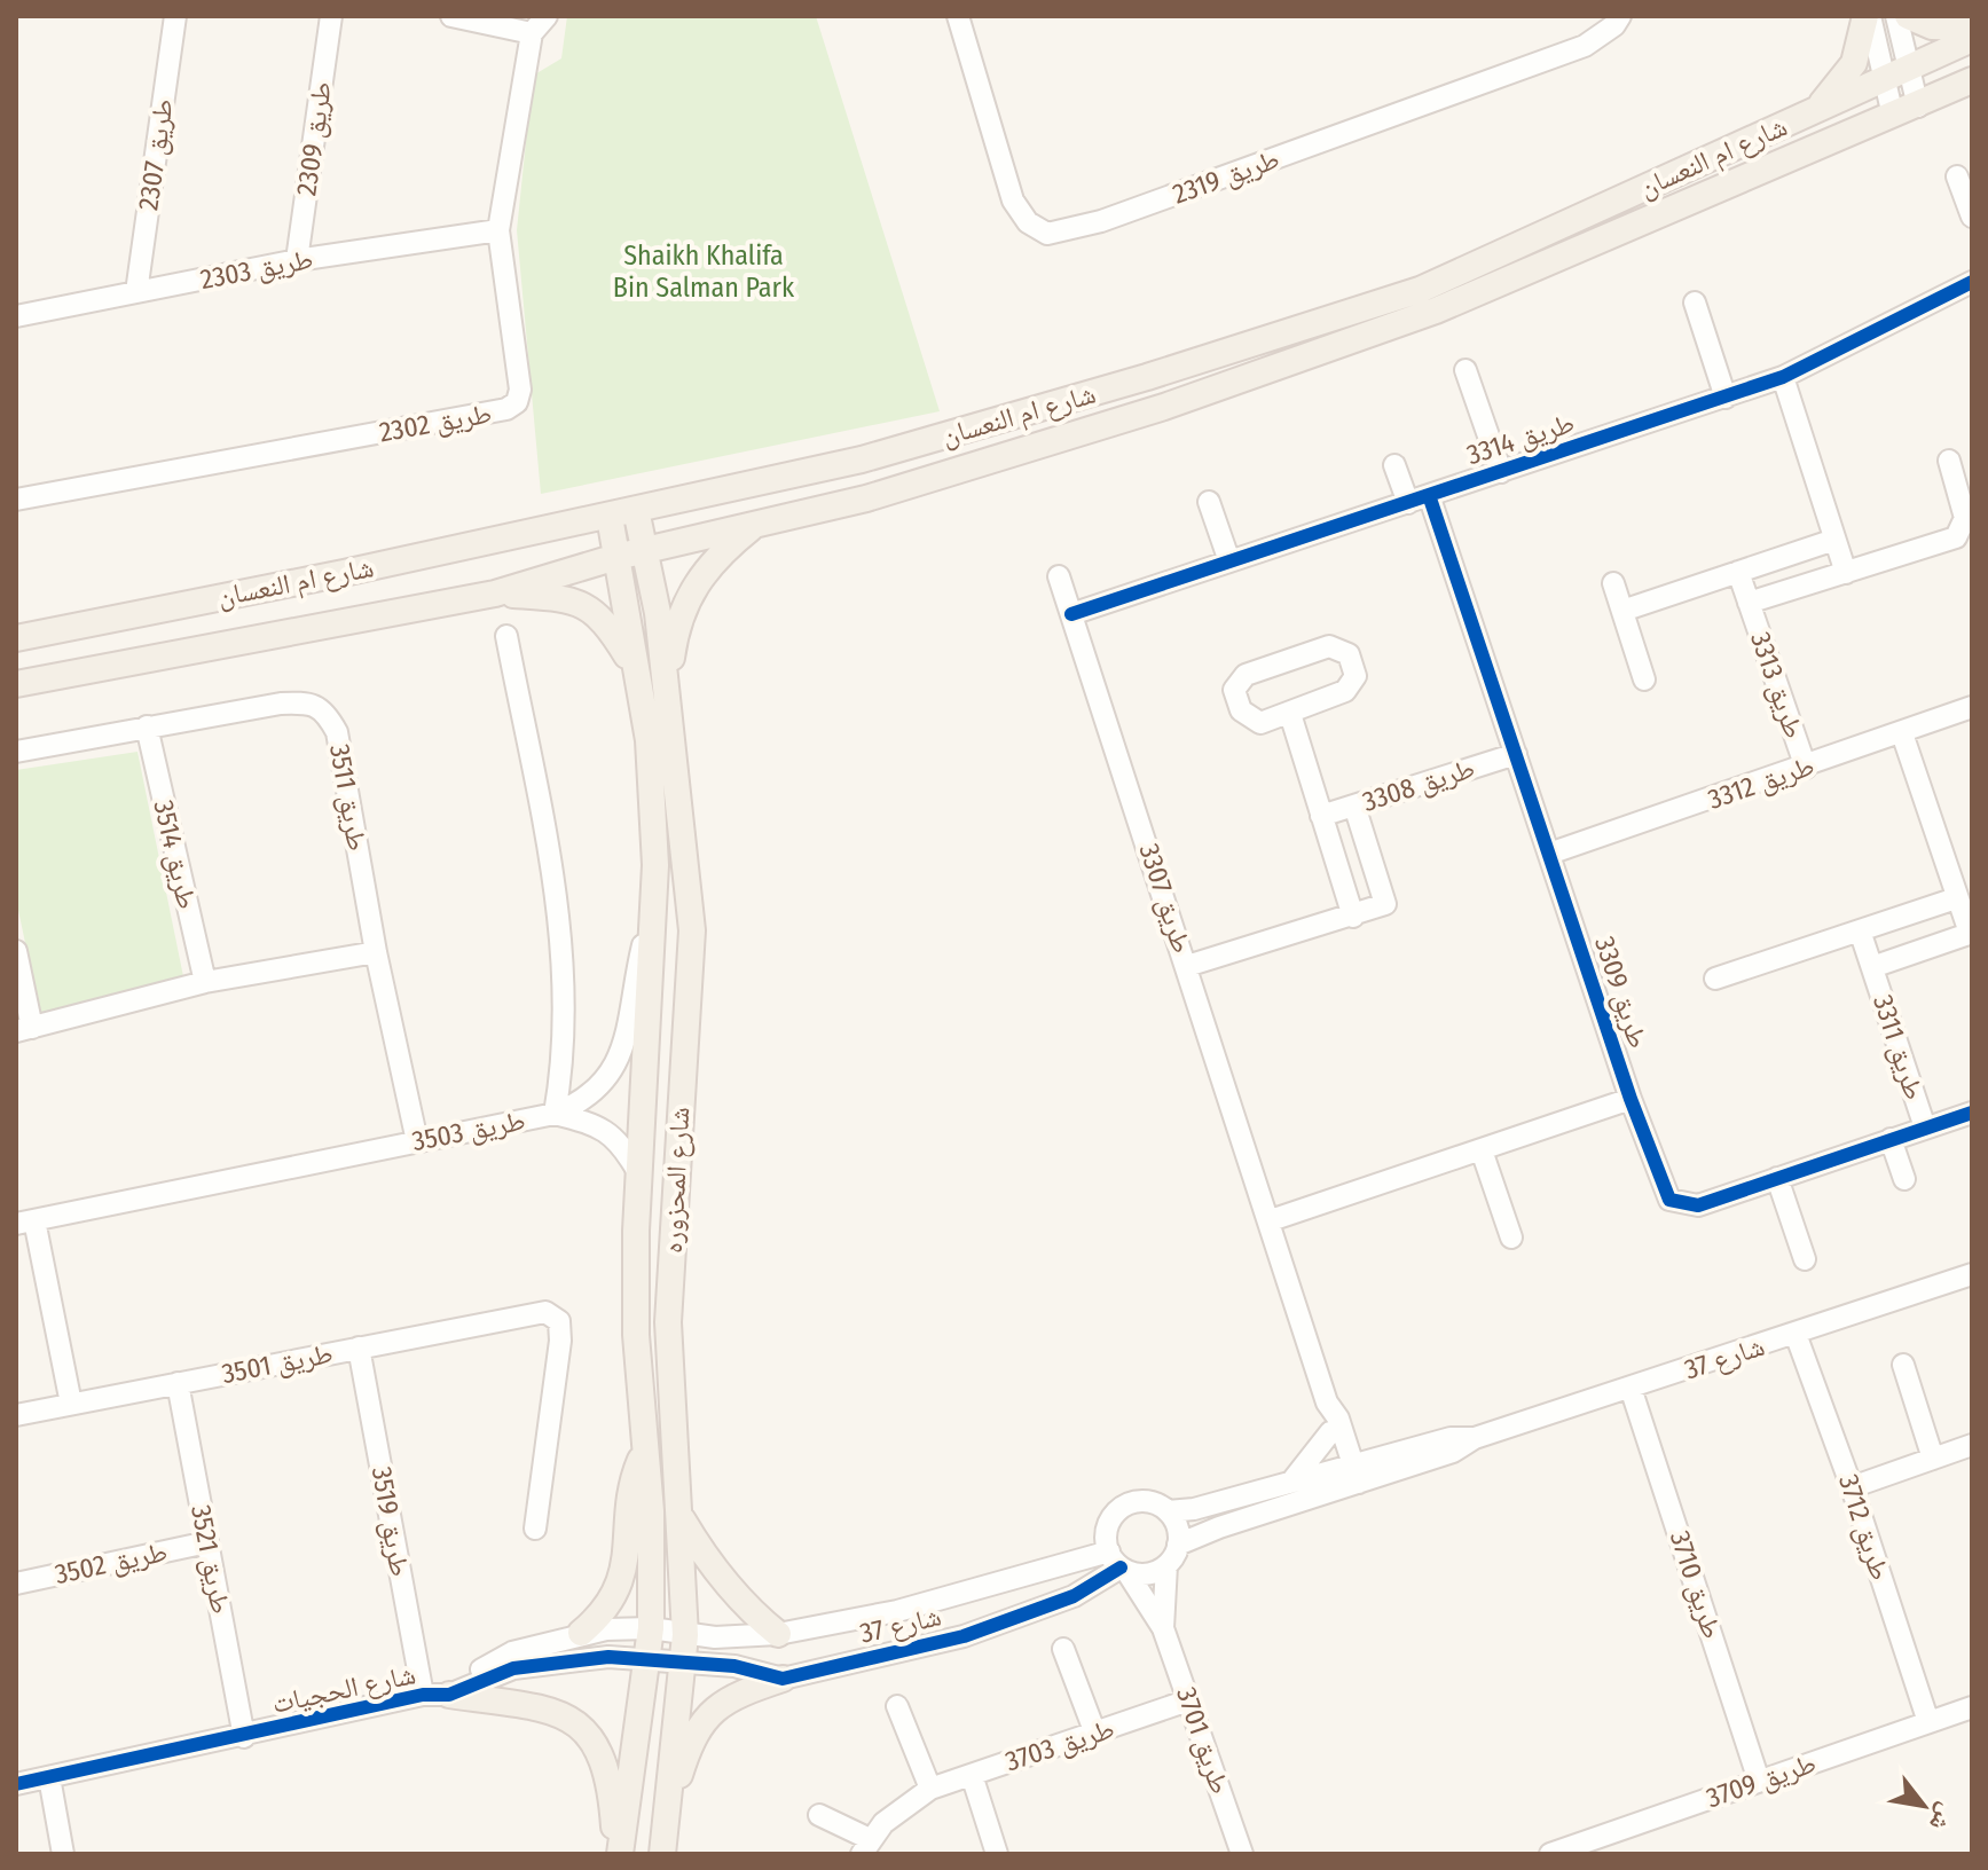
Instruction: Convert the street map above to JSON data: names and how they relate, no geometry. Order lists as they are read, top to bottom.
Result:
{
  "streets": {
    "main road": ["شارع ام النعسان", "شارع المحزوره"],
    "street": [
      "طريق 2309",
      "طريق 2307",
      "طريق 2319",
      "طريق 2303",
      "طريق 2302",
      "طريق 3314",
      "طريق 3313",
      "طريق 3312",
      "طريق 3308",
      "طريق 3511",
      "طريق 3514",
      "طريق 3307",
      "طريق 3309",
      "طريق 3311",
      "طريق 3503",
      "شارع 37",
      "طريق 3501",
      "طريق 3519",
      "طريق 3712",
      "طريق 3521",
      "طريق 3502",
      "طريق 3710",
      "شارع الحجيات",
      "طريق 3701",
      "طريق 3703",
      "طريق 3709"
    ]
  },
  "crossings": [
    ["طريق 2309", "طريق 2303"],
    ["طريق 2307", "طريق 2303"],
    ["شارع ام النعسان", "شارع المحزوره"],
    ["طريق 2303", "طريق 2302"],
    ["طريق 3314", "طريق 3307"],
    ["طريق 3314", "طريق 3309"],
    ["طريق 3313", "طريق 3312"],
    ["طريق 3312", "طريق 3309"],
    ["طريق 3312", "طريق 3311"],
    ["طريق 3308", "طريق 3309"],
    ["طريق 3511", "طريق 3514"],
    ["طريق 3511", "طريق 3503"],
    ["طريق 3307", "شارع 37"],
    ["طريق 3309", "طريق 3311"],
    ["شارع المحزوره", "شارع 37"],
    ["شارع المحزوره", "شارع الحجيات"],
    ["شارع 37", "طريق 3712"],
    ["شارع 37", "طريق 3710"],
    ["شارع 37", "شارع الحجيات"],
    ["شارع 37", "طريق 3701"],
    ["طريق 3501", "طريق 3519"],
    ["طريق 3501", "طريق 3521"],
    ["طريق 3519", "شارع الحجيات"],
    ["طريق 3712", "طريق 3709"],
    ["طريق 3521", "طريق 3502"],
    ["طريق 3521", "شارع الحجيات"],
    ["طريق 3710", "طريق 3709"],
    ["شارع الحجيات", "طريق 3701"],
    ["طريق 3701", "طريق 3703"]
  ],
  "parks": ["Shaikh Khalifa Bin Salman Park"],
  "north": "bottom right"
}
